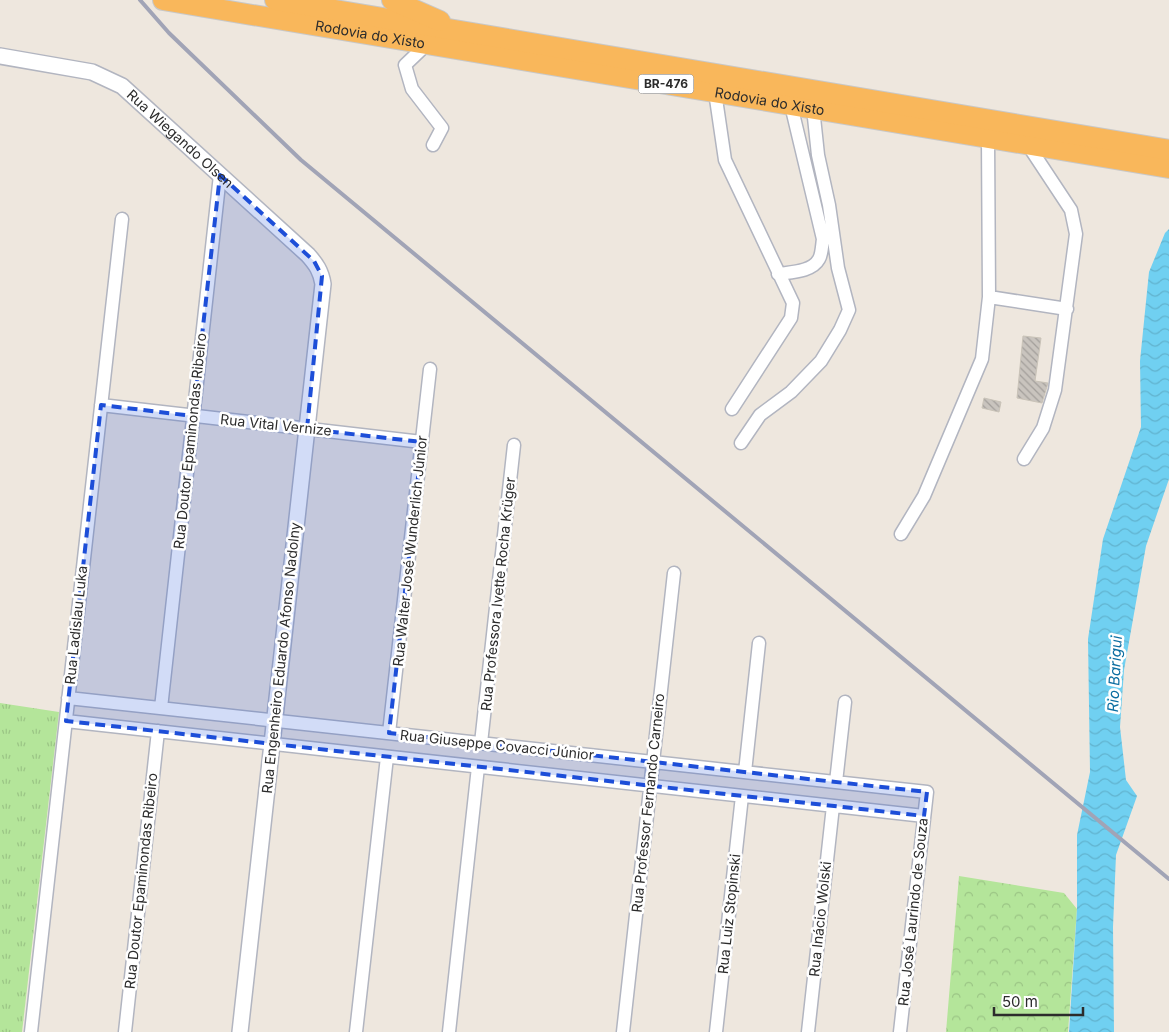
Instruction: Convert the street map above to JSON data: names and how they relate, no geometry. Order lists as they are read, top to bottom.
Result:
{
  "streets": {
    "highway": ["Rodovia do Xisto", "BR-476"],
    "street": [
      "Rua Wiegando Olsen",
      "Rua Vital Vernize",
      "Rua Doutor Epaminondas Ribeiro",
      "Rua Walter José Wunderlich Júnior",
      "Rua Professora Ivette Rocha Krüger",
      "Rua Ladislau Luka",
      "Rua Engenheiro Eduardo Afonso Nadolny",
      "Rua Giuseppe Covacci Júnior",
      "Rua Professor Fernando Carneiro",
      "Rua José Laurindo de Souza",
      "Rua Luiz Stopinski",
      "Rua Inácio Wolski"
    ]
  },
  "crossings": [
    ["Rua Wiegando Olsen", "Rua Doutor Epaminondas Ribeiro"],
    ["Rua Wiegando Olsen", "Rua Engenheiro Eduardo Afonso Nadolny"],
    ["Rua Vital Vernize", "Rua Doutor Epaminondas Ribeiro"],
    ["Rua Vital Vernize", "Rua Walter José Wunderlich Júnior"],
    ["Rua Vital Vernize", "Rua Ladislau Luka"],
    ["Rua Vital Vernize", "Rua Engenheiro Eduardo Afonso Nadolny"],
    ["Rua Doutor Epaminondas Ribeiro", "Rua Giuseppe Covacci Júnior"],
    ["Rua Walter José Wunderlich Júnior", "Rua Giuseppe Covacci Júnior"],
    ["Rua Professora Ivette Rocha Krüger", "Rua Giuseppe Covacci Júnior"],
    ["Rua Ladislau Luka", "Rua Giuseppe Covacci Júnior"],
    ["Rua Engenheiro Eduardo Afonso Nadolny", "Rua Giuseppe Covacci Júnior"],
    ["Rua Giuseppe Covacci Júnior", "Rua Professor Fernando Carneiro"],
    ["Rua Giuseppe Covacci Júnior", "Rua José Laurindo de Souza"],
    ["Rua Giuseppe Covacci Júnior", "Rua Luiz Stopinski"],
    ["Rua Giuseppe Covacci Júnior", "Rua Inácio Wolski"]
  ],
  "water": ["Rio Barigui"],
  "scale_bar": "50 m"
}
